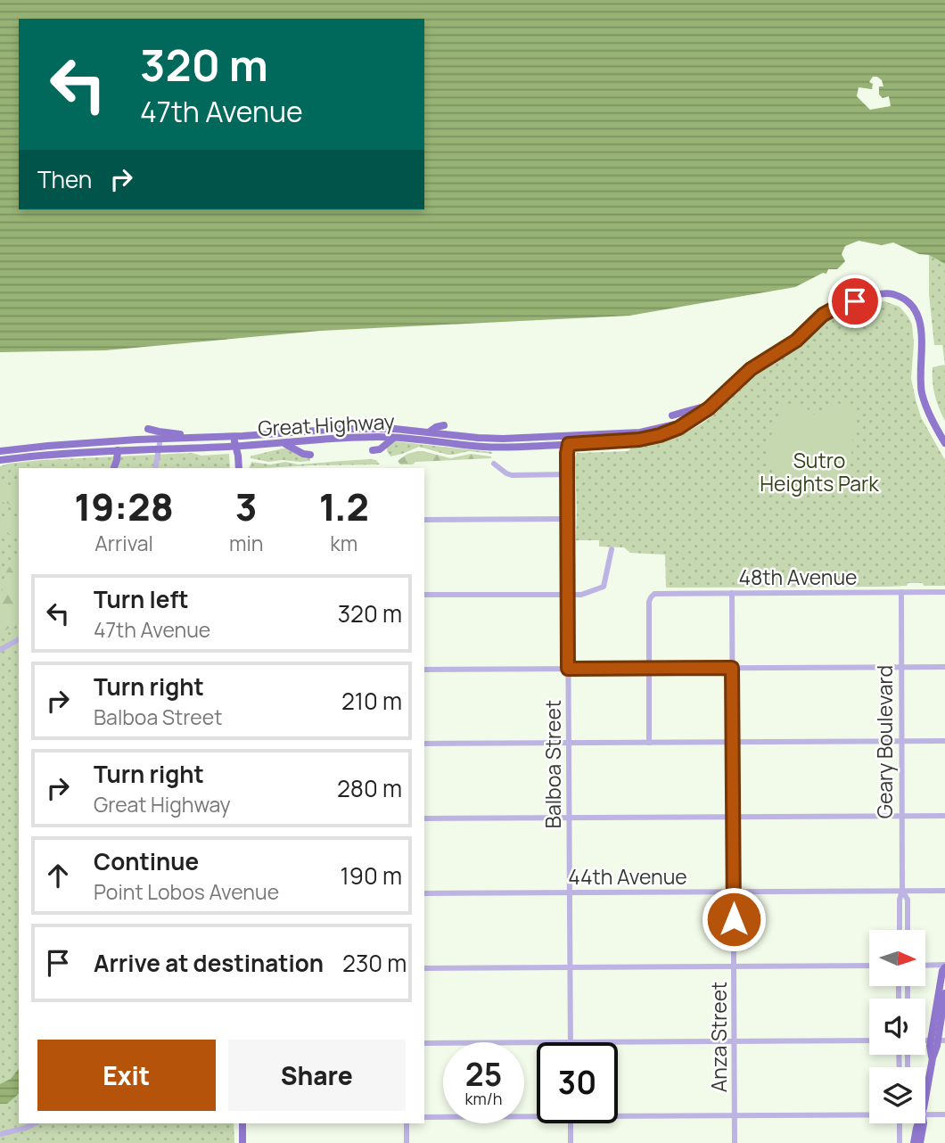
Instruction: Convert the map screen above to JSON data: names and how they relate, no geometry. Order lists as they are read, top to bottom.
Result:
{
  "streets": {
    "main road": ["Great Highway"],
    "street": [
      "48th Avenue",
      "Geary Boulevard",
      "Balboa Street",
      "44th Avenue",
      "Anza Street"
    ]
  },
  "crossings": [
    ["Great Highway", "Balboa Street"],
    ["48th Avenue", "Geary Boulevard"],
    ["48th Avenue", "Anza Street"],
    ["Geary Boulevard", "44th Avenue"],
    ["Balboa Street", "44th Avenue"],
    ["44th Avenue", "Anza Street"]
  ],
  "parks": ["Sutro Heights Park"],
  "north": "right",
  "page": {
    "turn": ["320 m", "47th Avenue"],
    "then": "Then",
    "eta": [
      "19:28",
      "Arrival",
      "3",
      "min",
      "1.2",
      "km"
    ],
    "list": [
      {
        "name": "Turn left",
        "note": "47th Avenue",
        "value": "320 m"
      },
      {
        "name": "Turn right",
        "note": "Balboa Street",
        "value": "210 m"
      },
      {
        "name": "Turn right",
        "note": "Great Highway",
        "value": "280 m"
      },
      {
        "name": "Continue",
        "note": "Point Lobos Avenue",
        "value": "190 m"
      },
      {
        "name": "Arrive at destination",
        "value": "230 m"
      }
    ],
    "buttons": ["Exit", "Share"],
    "speed": "25 km/h",
    "limit": "30"
  }
}
